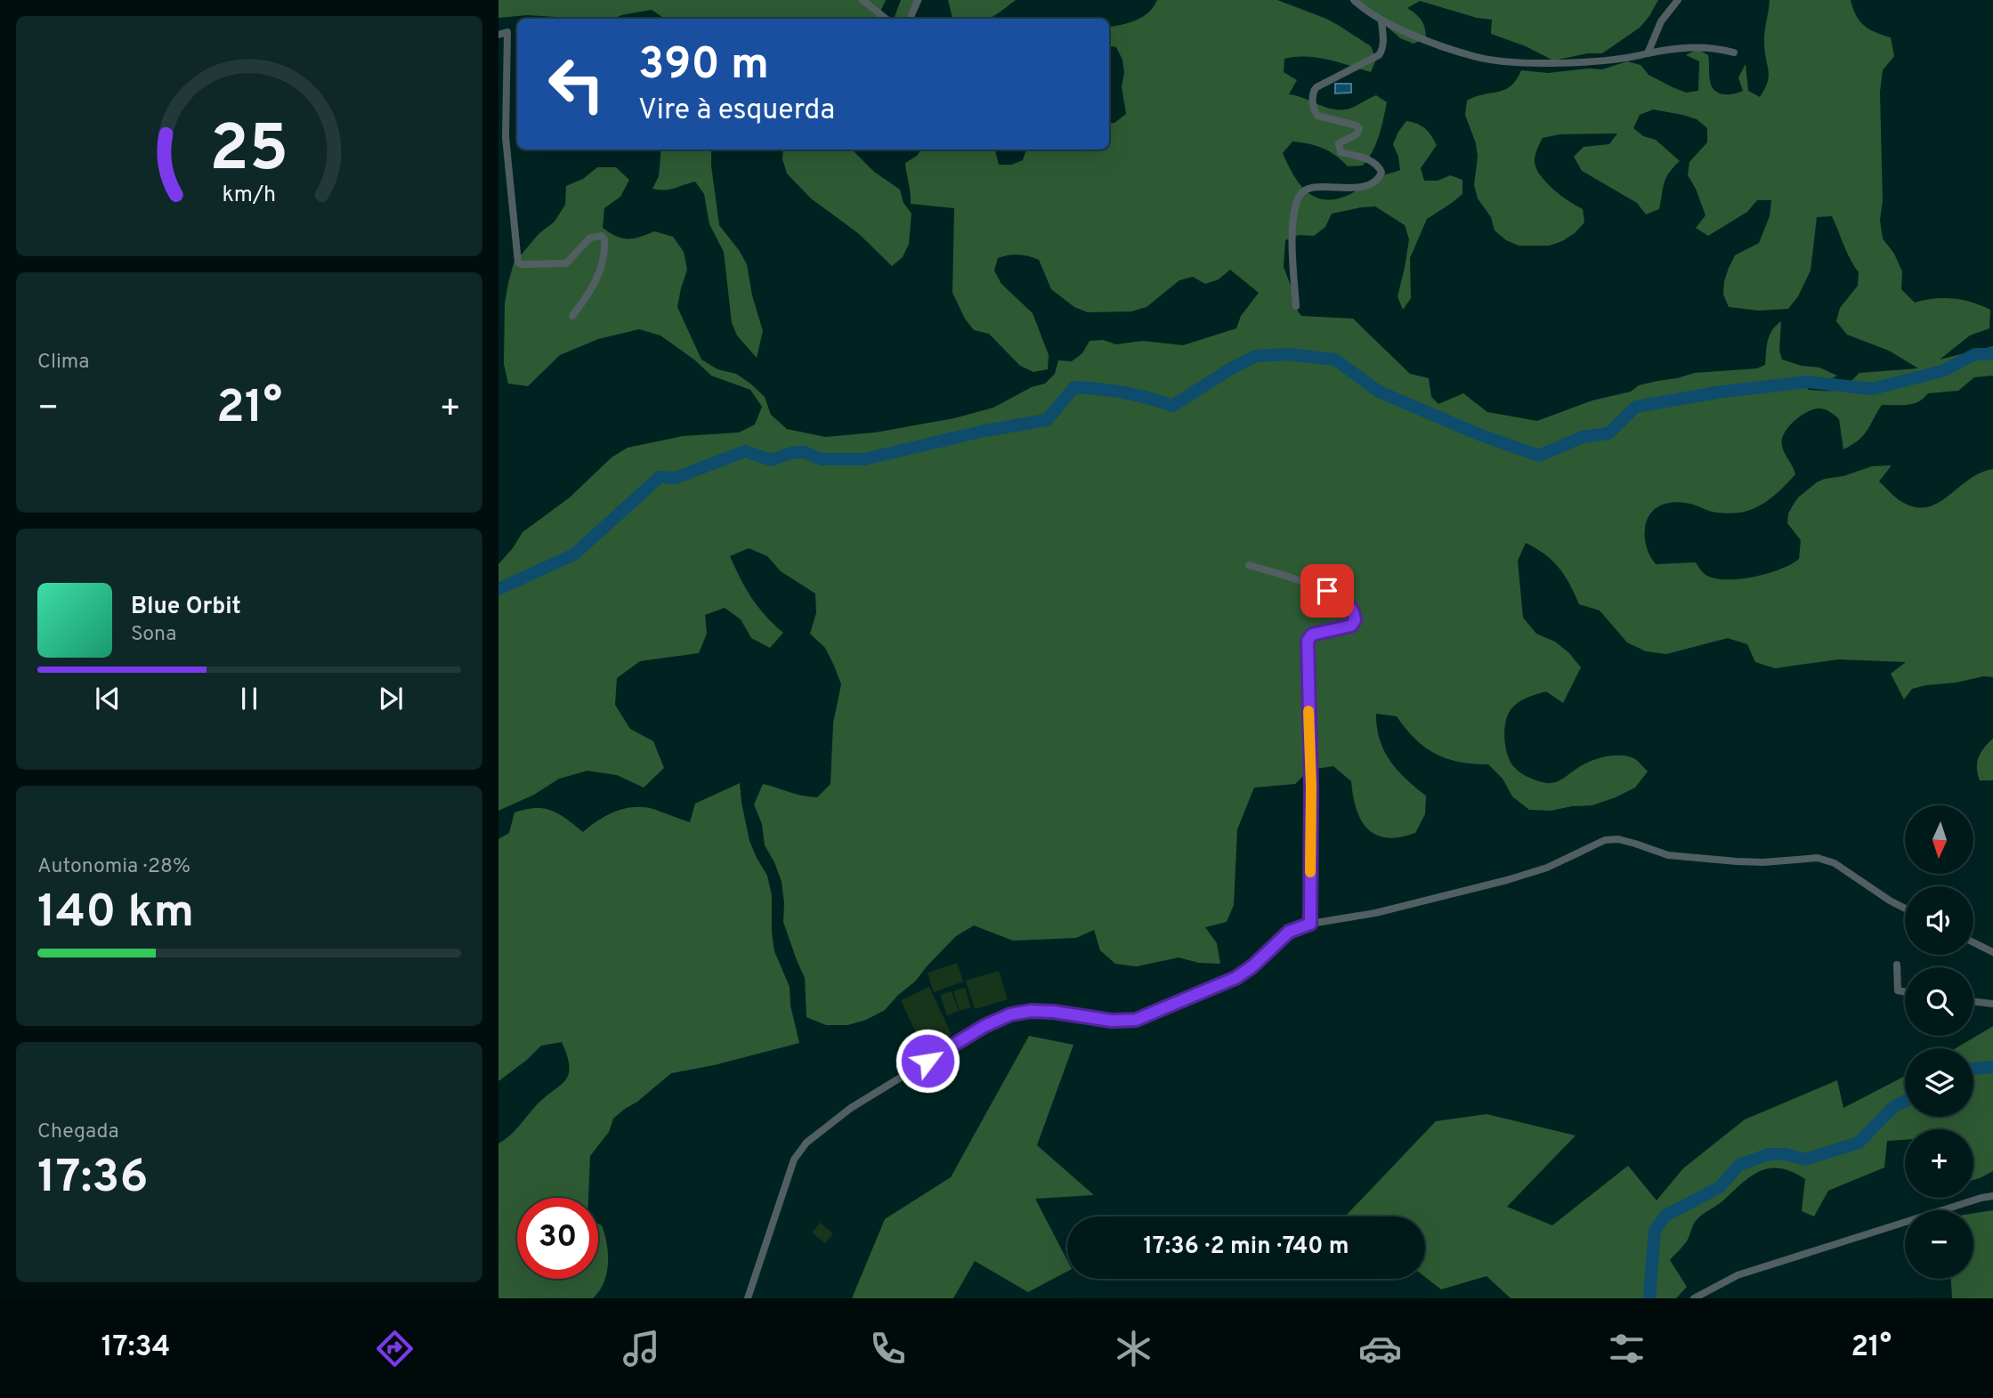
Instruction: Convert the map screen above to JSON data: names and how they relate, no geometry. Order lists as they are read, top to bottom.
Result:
{
  "north": "bottom",
  "page": {
    "turn": ["390 m", "Vire à esquerda"],
    "tile": [
      "Clima",
      ["Autonomia · 28%", "140 km"],
      ["Chegada", "17:36"]
    ],
    "heat": ["−", "21°", "+"],
    "song": ["Blue Orbit", "Sona"],
    "map_buttons": ["+", "−"],
    "limit": "30",
    "trip": "17:36 · 2 min · 740 m",
    "tabs": ["17:34", "21°"],
    "gauge": ["25", "km/h"]
  }
}
